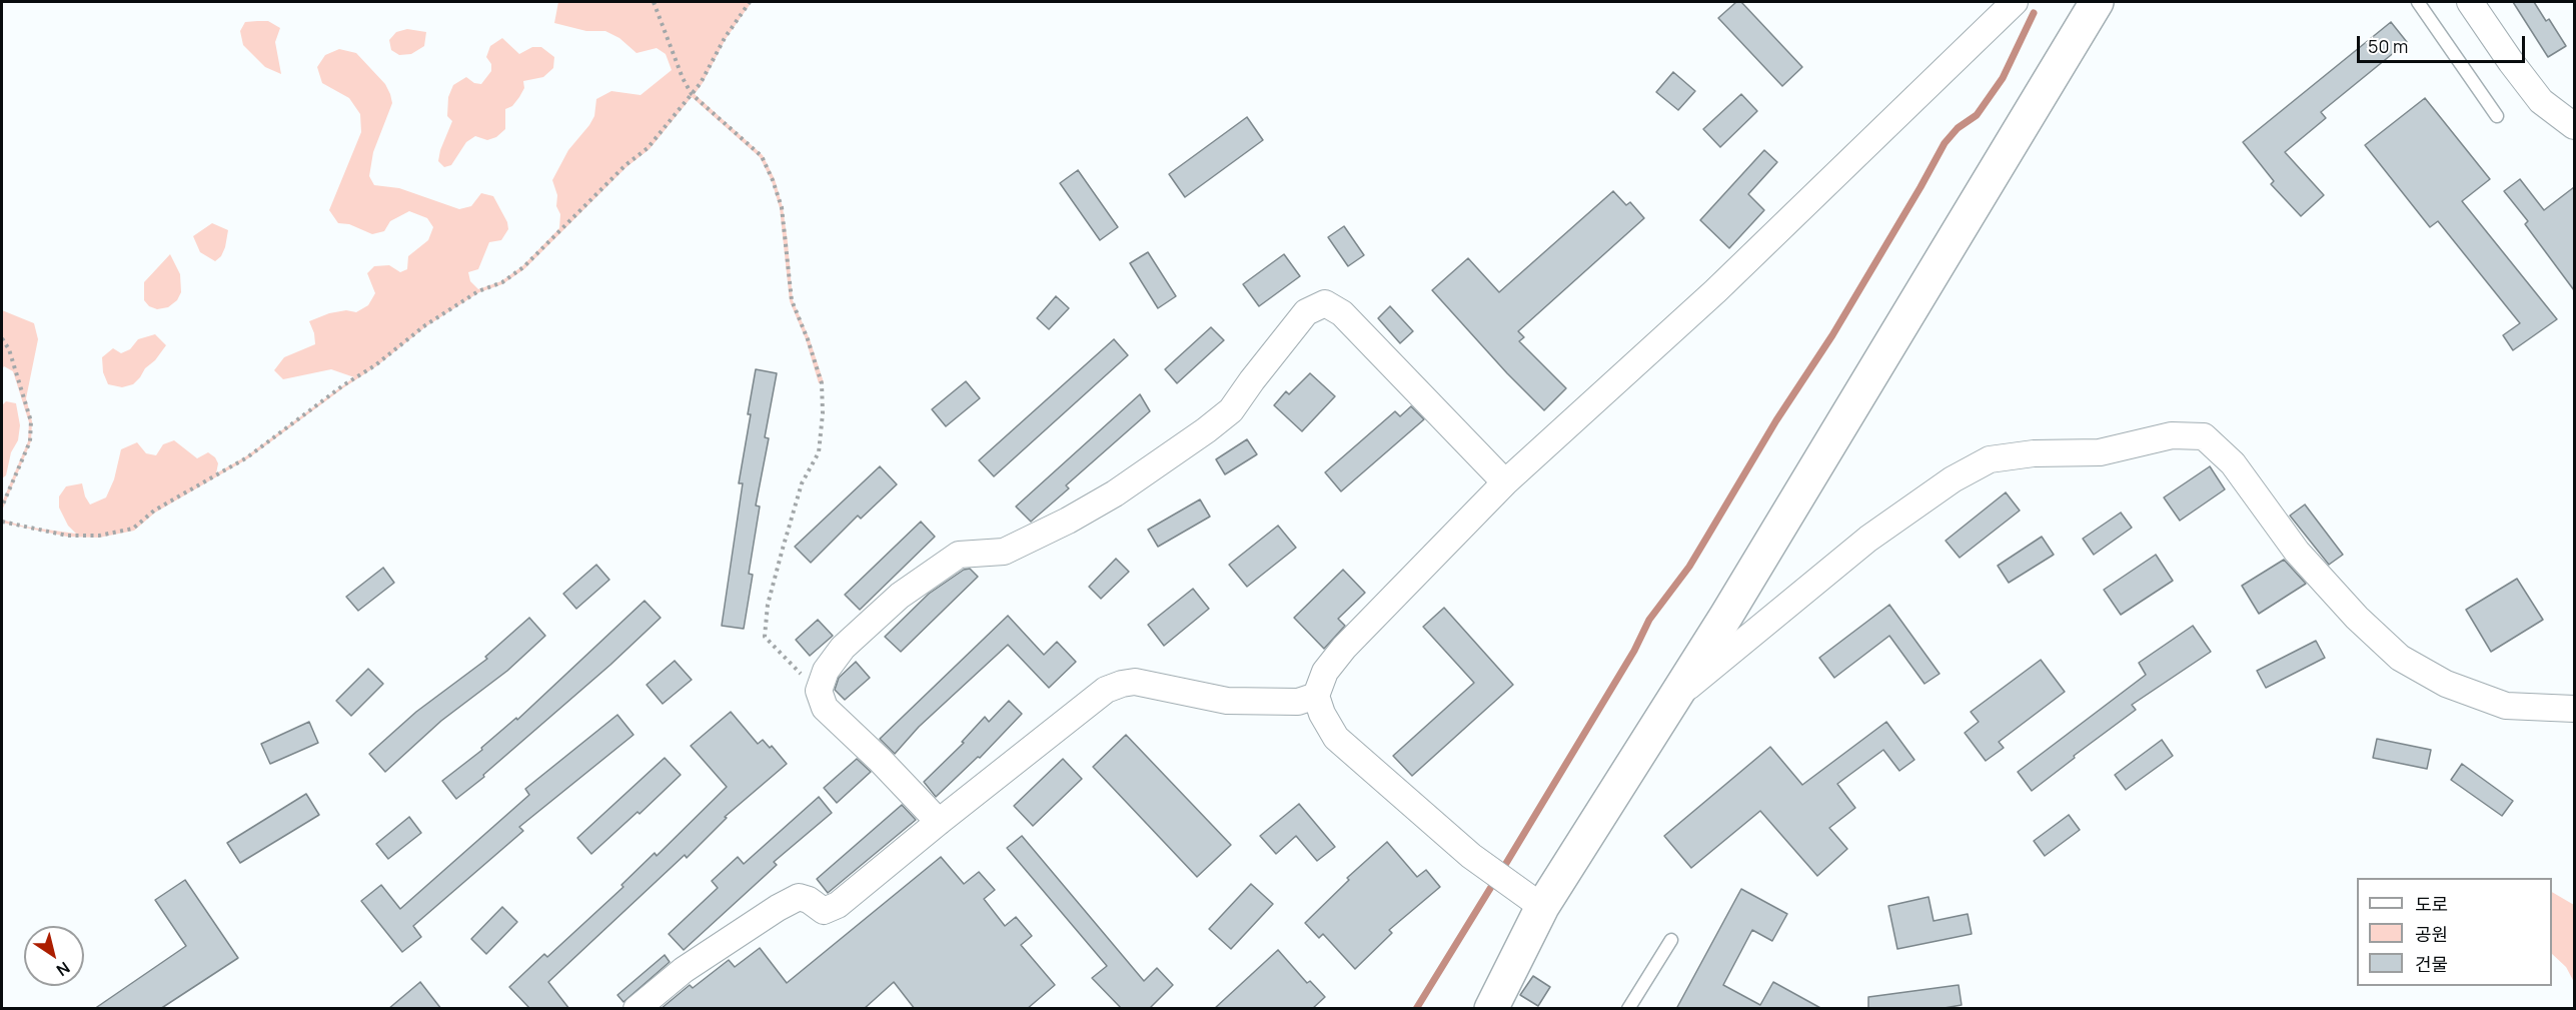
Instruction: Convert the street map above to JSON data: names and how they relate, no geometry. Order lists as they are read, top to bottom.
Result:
{
  "legend": ["도로", "공원", "건물"],
  "scale_bar": "50 m",
  "north": "bottom right"
}
